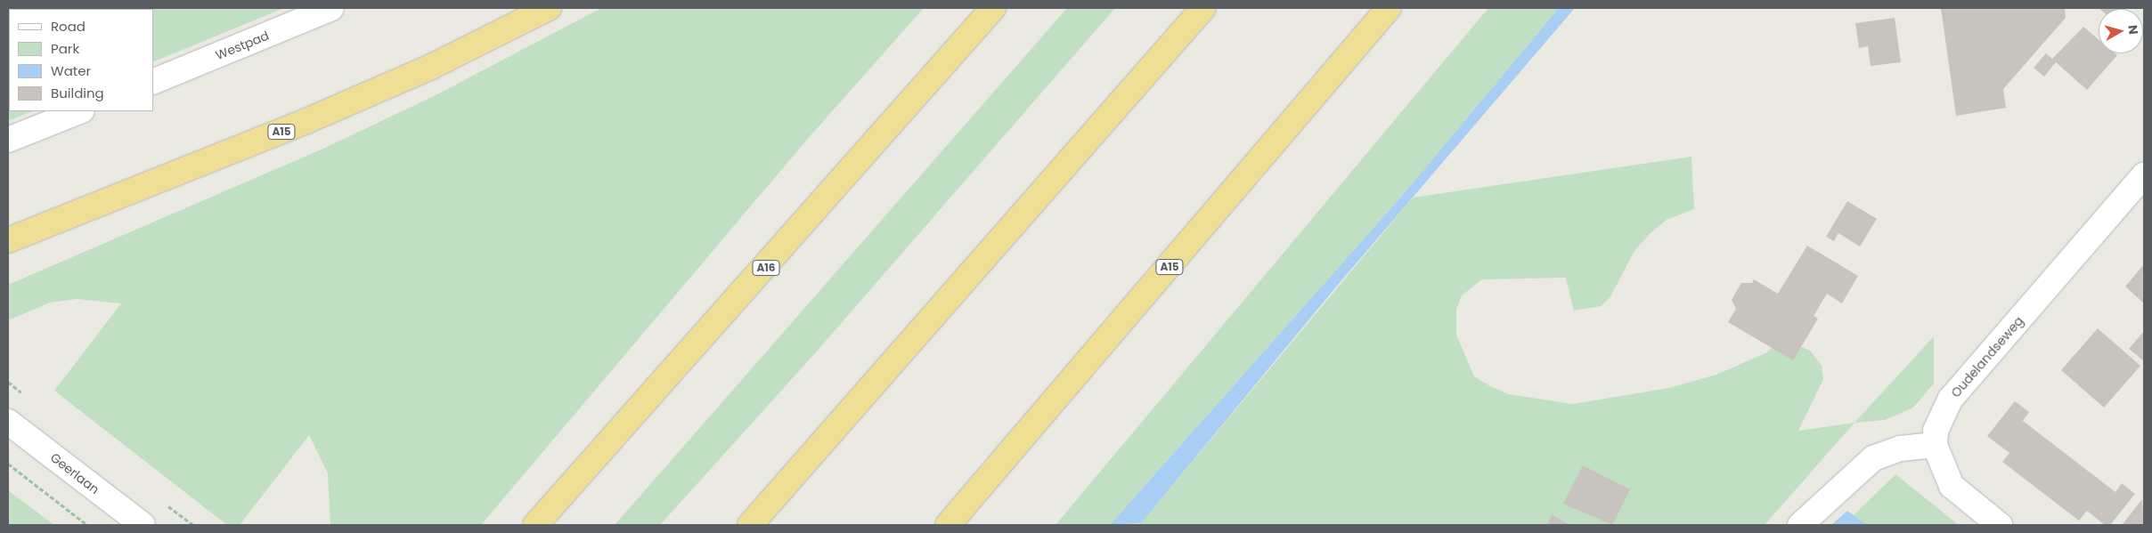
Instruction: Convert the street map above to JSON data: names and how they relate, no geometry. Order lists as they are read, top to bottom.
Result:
{
  "streets": {
    "highway": ["A15", "A16"],
    "street": ["Westpad", "Oudelandseweg", "Geerlaan"]
  },
  "legend": [
    "Road",
    "Park",
    "Water",
    "Building"
  ],
  "north": "right"
}
